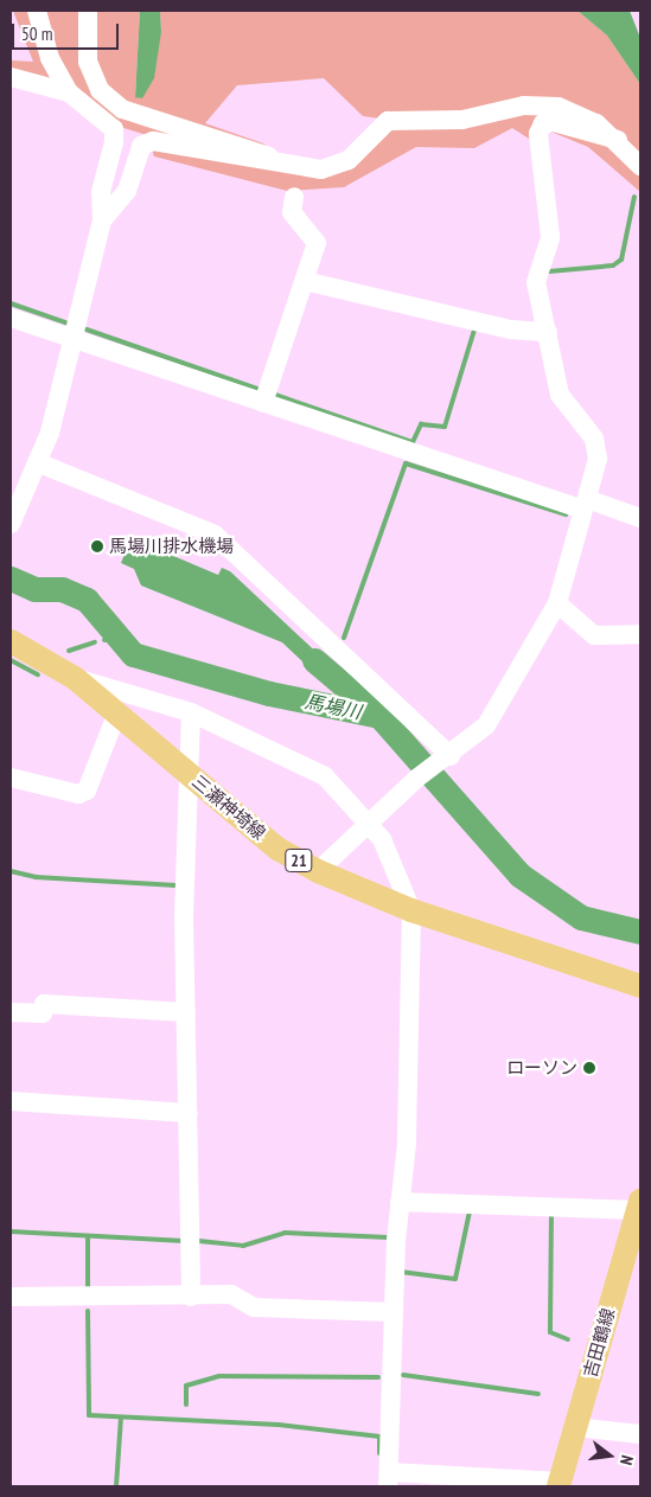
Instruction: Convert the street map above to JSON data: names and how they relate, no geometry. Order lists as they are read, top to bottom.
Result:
{
  "streets": {
    "main road": ["三瀬神埼線", "21", "吉田鶴線"]
  },
  "water": ["馬場川"],
  "places": ["馬場川排水機場", "ローソン"],
  "scale_bar": "50 m",
  "north": "right"
}
